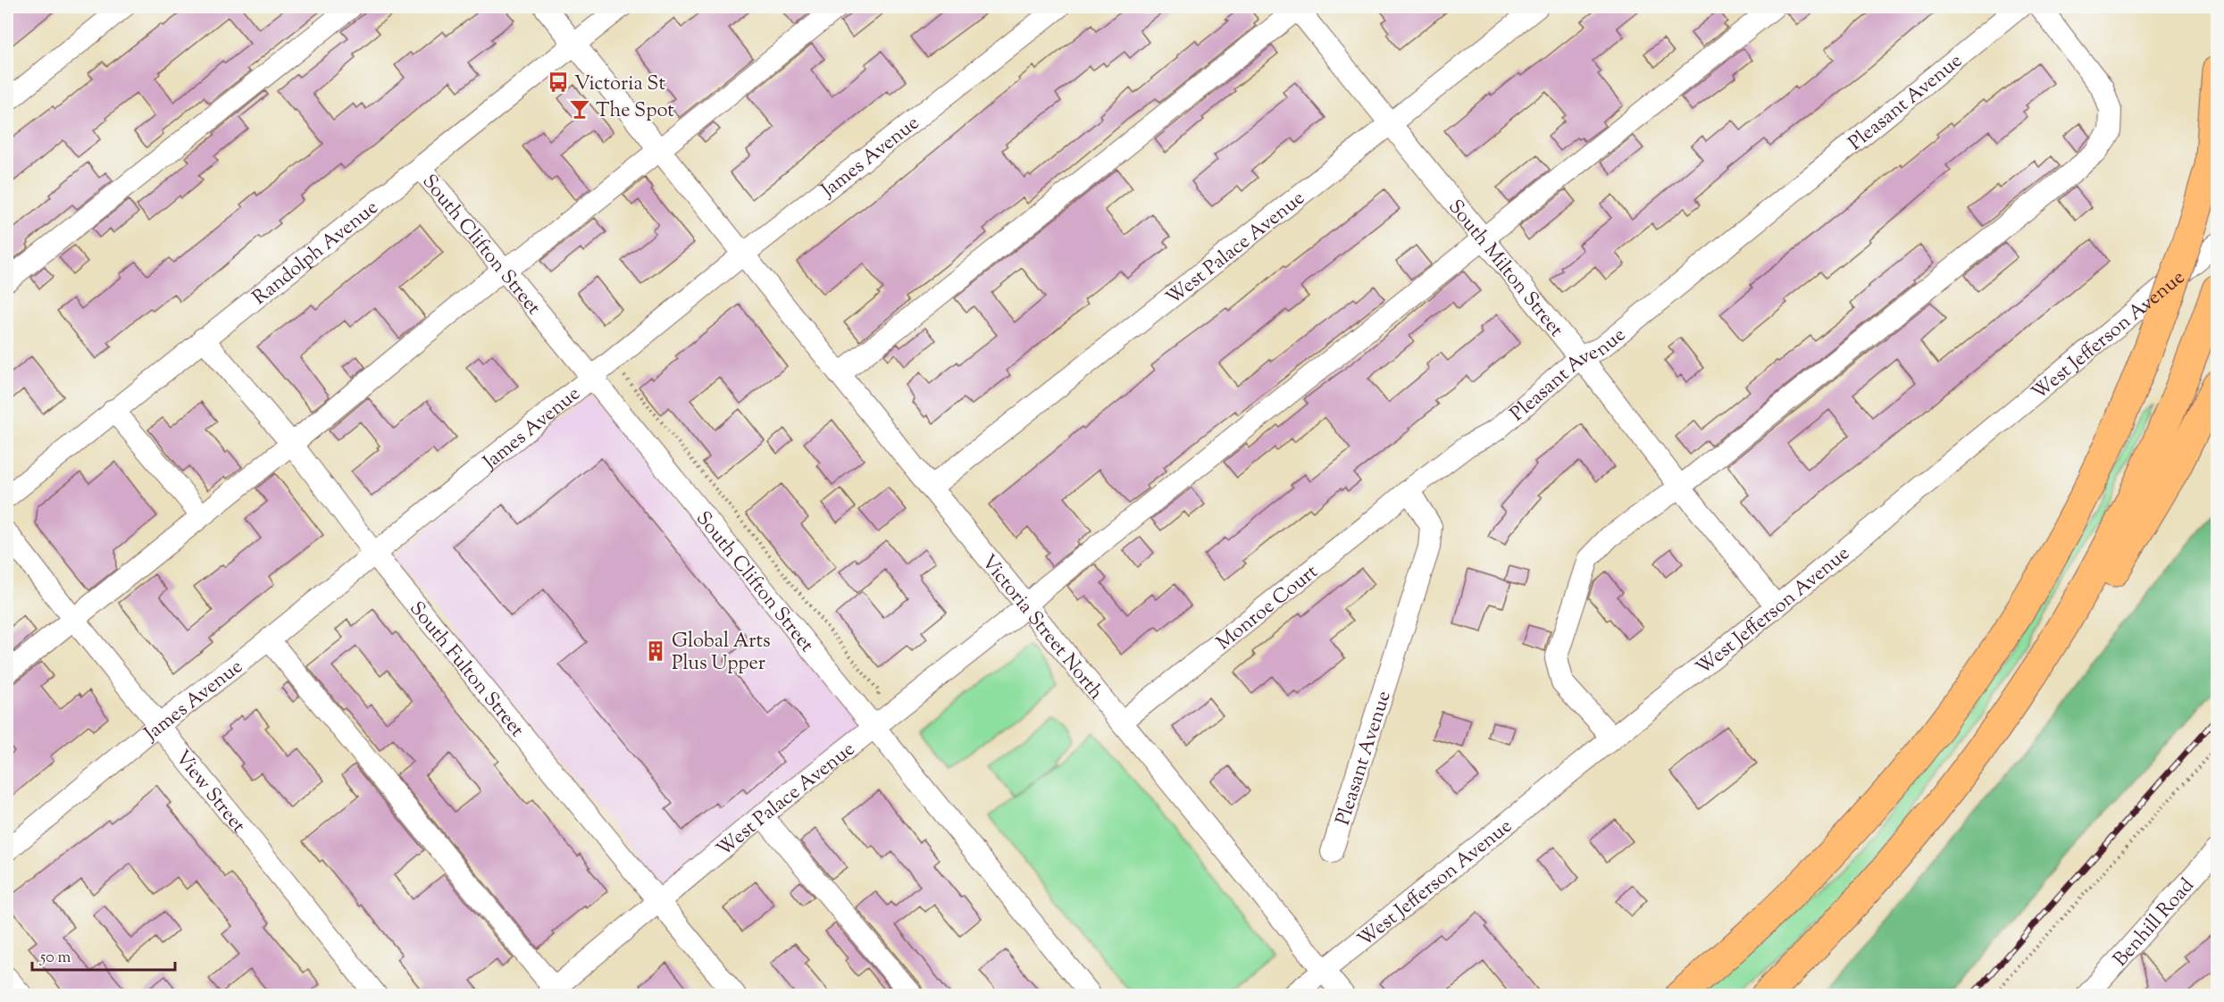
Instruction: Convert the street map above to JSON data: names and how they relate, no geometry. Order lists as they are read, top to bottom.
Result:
{
  "streets": {
    "street": [
      "Pleasant Avenue",
      "James Avenue",
      "South Clifton Street",
      "West Palace Avenue",
      "Randolph Avenue",
      "South Milton Street",
      "West Jefferson Avenue",
      "Monroe Court",
      "Victoria Street North",
      "South Fulton Street",
      "View Street",
      "Benhill Road"
    ]
  },
  "crossings": [
    ["Pleasant Avenue", "South Milton Street"],
    ["Pleasant Avenue", "Monroe Court"],
    ["James Avenue", "South Clifton Street"],
    ["James Avenue", "Victoria Street North"],
    ["James Avenue", "South Fulton Street"],
    ["James Avenue", "View Street"],
    ["South Clifton Street", "West Palace Avenue"],
    ["South Clifton Street", "Randolph Avenue"],
    ["West Palace Avenue", "South Milton Street"],
    ["West Palace Avenue", "Victoria Street North"],
    ["West Palace Avenue", "South Fulton Street"],
    ["Randolph Avenue", "Victoria Street North"],
    ["Randolph Avenue", "South Fulton Street"],
    ["South Milton Street", "West Jefferson Avenue"],
    ["West Jefferson Avenue", "Victoria Street North"],
    ["Monroe Court", "Victoria Street North"]
  ],
  "places": {
    "bus stop": ["Victoria St"],
    "bar": ["The Spot"],
    "building": ["Global Arts Plus Upper"]
  },
  "scale_bar": "50 m"
}
